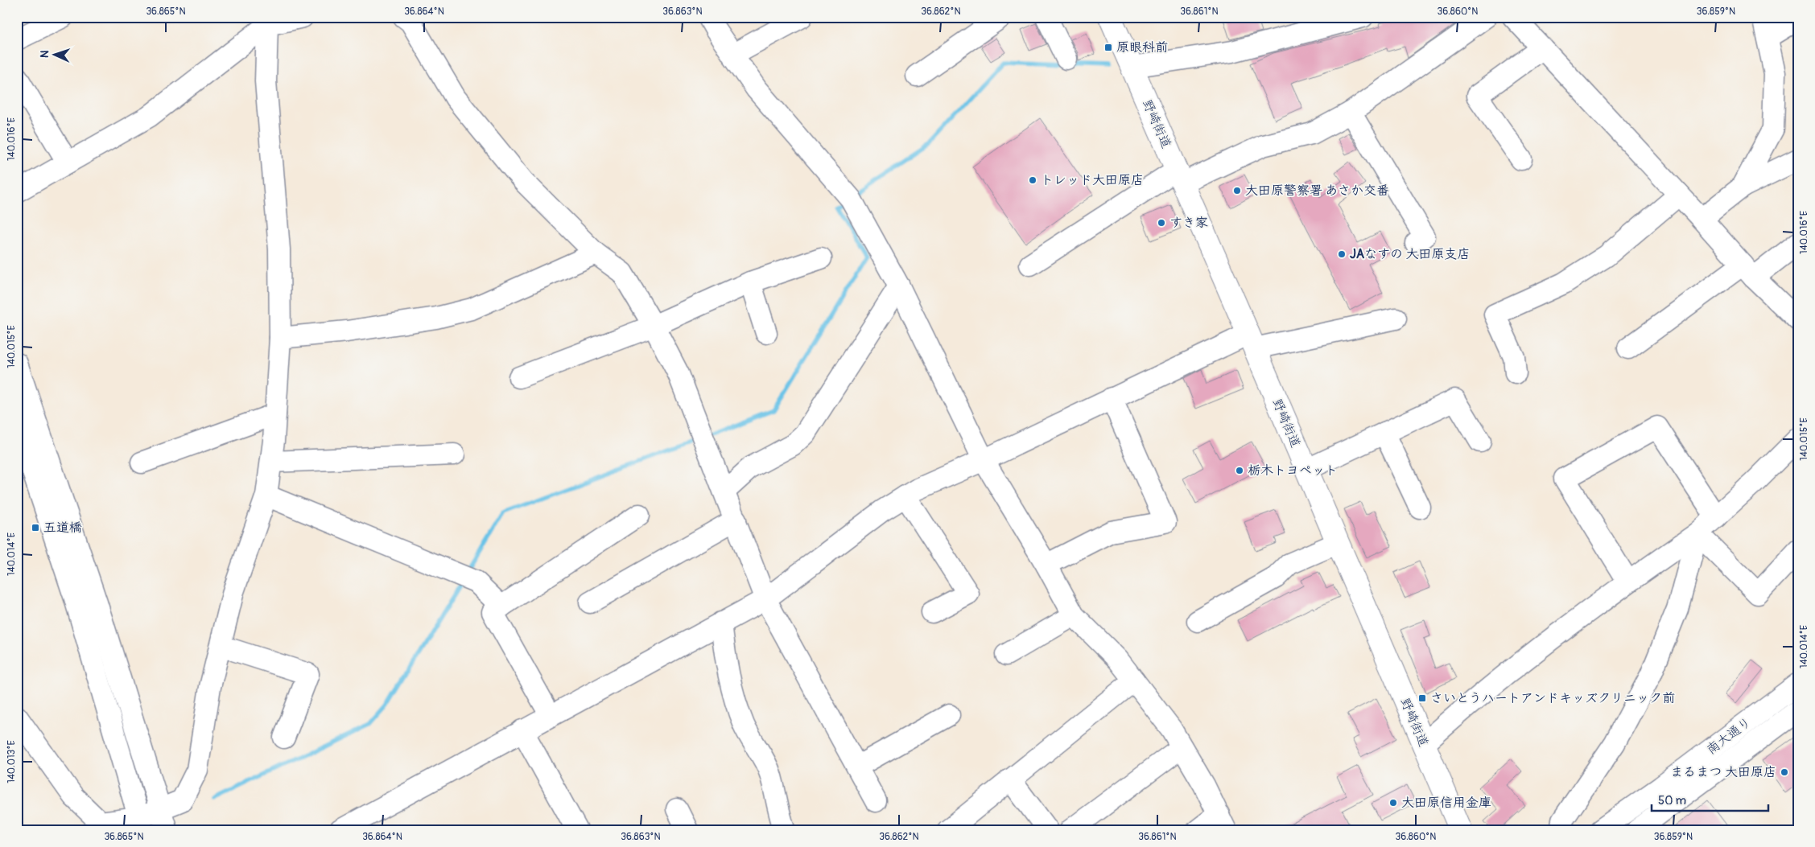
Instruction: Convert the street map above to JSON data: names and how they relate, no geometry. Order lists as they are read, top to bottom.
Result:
{
  "streets": {
    "highway": ["野崎街道"],
    "street": ["南大通り"]
  },
  "places": {
    "transit": ["原眼科前", "五道橋", "さいとうハートアンドキッズクリニック前"],
    "other": [
      "トレッド大田原店",
      "大田原警察署 あさか交番",
      "すき家",
      "JAなすの 大田原支店",
      "栃木トヨペット",
      "まるまつ 大田原店",
      "大田原信用金庫"
    ]
  },
  "scale_bar": "50 m",
  "north": "left",
  "coordinates": [
    "36.865°N",
    "36.864°N",
    "36.863°N",
    "36.862°N",
    "36.861°N",
    "36.860°N",
    "36.859°N",
    "140.016°E",
    "140.015°E",
    "140.014°E",
    "140.013°E"
  ]
}
